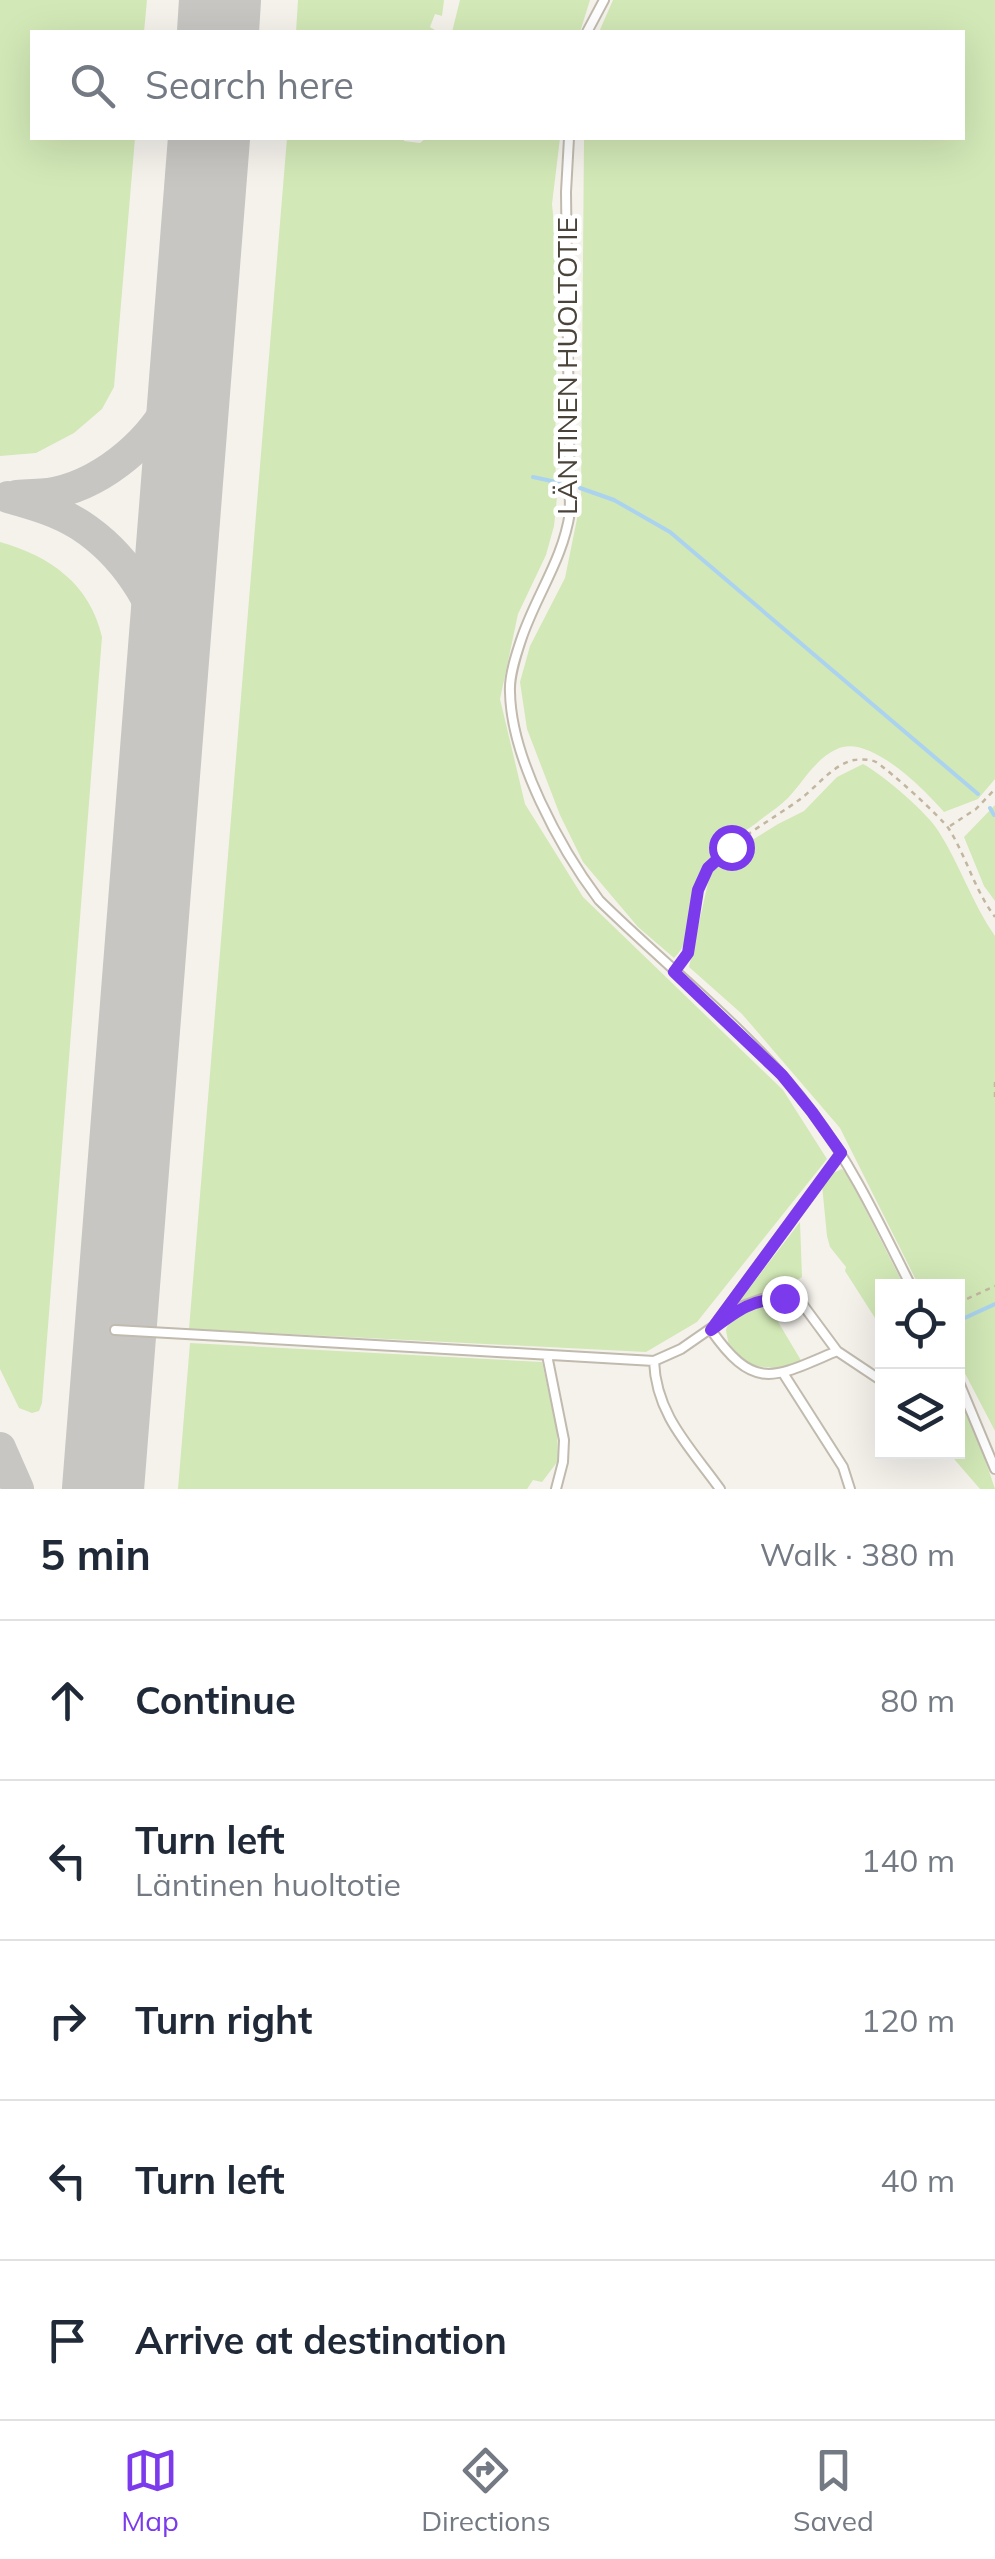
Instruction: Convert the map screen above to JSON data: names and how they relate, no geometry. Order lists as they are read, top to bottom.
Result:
{
  "streets": {
    "lane": ["LÄNTINEN HUOLTOTIE"]
  },
  "page": {
    "search": "Search here",
    "heading": ["5 min", "Walk · 380 m"],
    "list": [
      ["Continue", "80 m"],
      ["Turn left", "Läntinen huoltotie", "140 m"],
      ["Turn right", "120 m"],
      ["Turn left", "40 m"],
      "Arrive at destination"
    ],
    "nav": ["Map", "Directions", "Saved"]
  }
}
